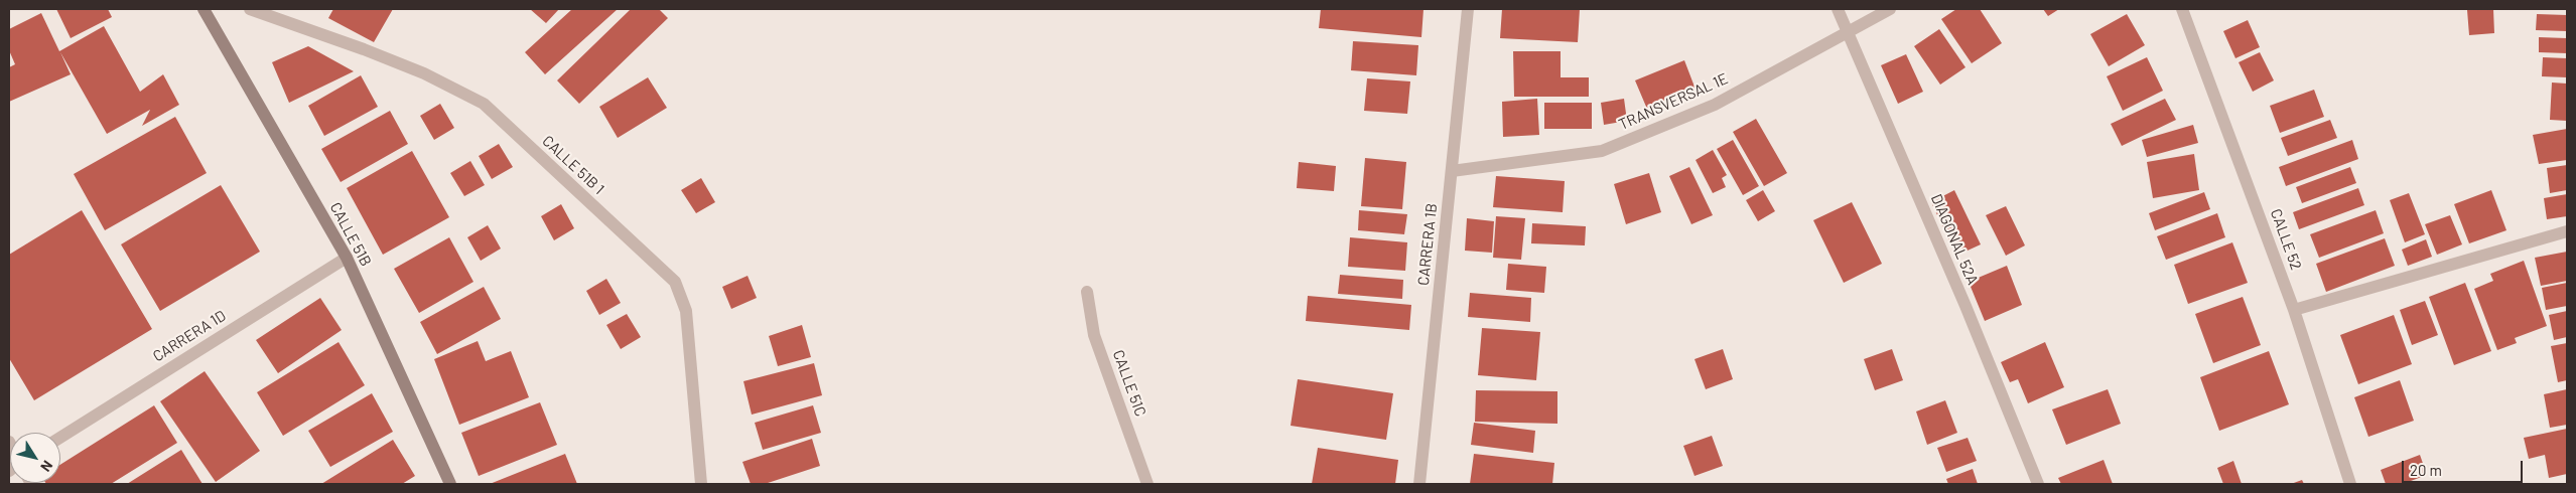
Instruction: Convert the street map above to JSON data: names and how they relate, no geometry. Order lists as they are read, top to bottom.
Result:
{
  "streets": {
    "street": [
      "TRANSVERSAL 1E",
      "CALLE 51B 1",
      "CALLE 51B",
      "DIAGONAL 52A",
      "CALLE 52",
      "CARRERA 1B",
      "CARRERA 1D",
      "CALLE 51C"
    ]
  },
  "crossings": [
    ["TRANSVERSAL 1E", "DIAGONAL 52A"],
    ["TRANSVERSAL 1E", "CARRERA 1B"],
    ["CALLE 51B", "CARRERA 1D"]
  ],
  "scale_bar": "20 m",
  "north": "bottom right"
}
